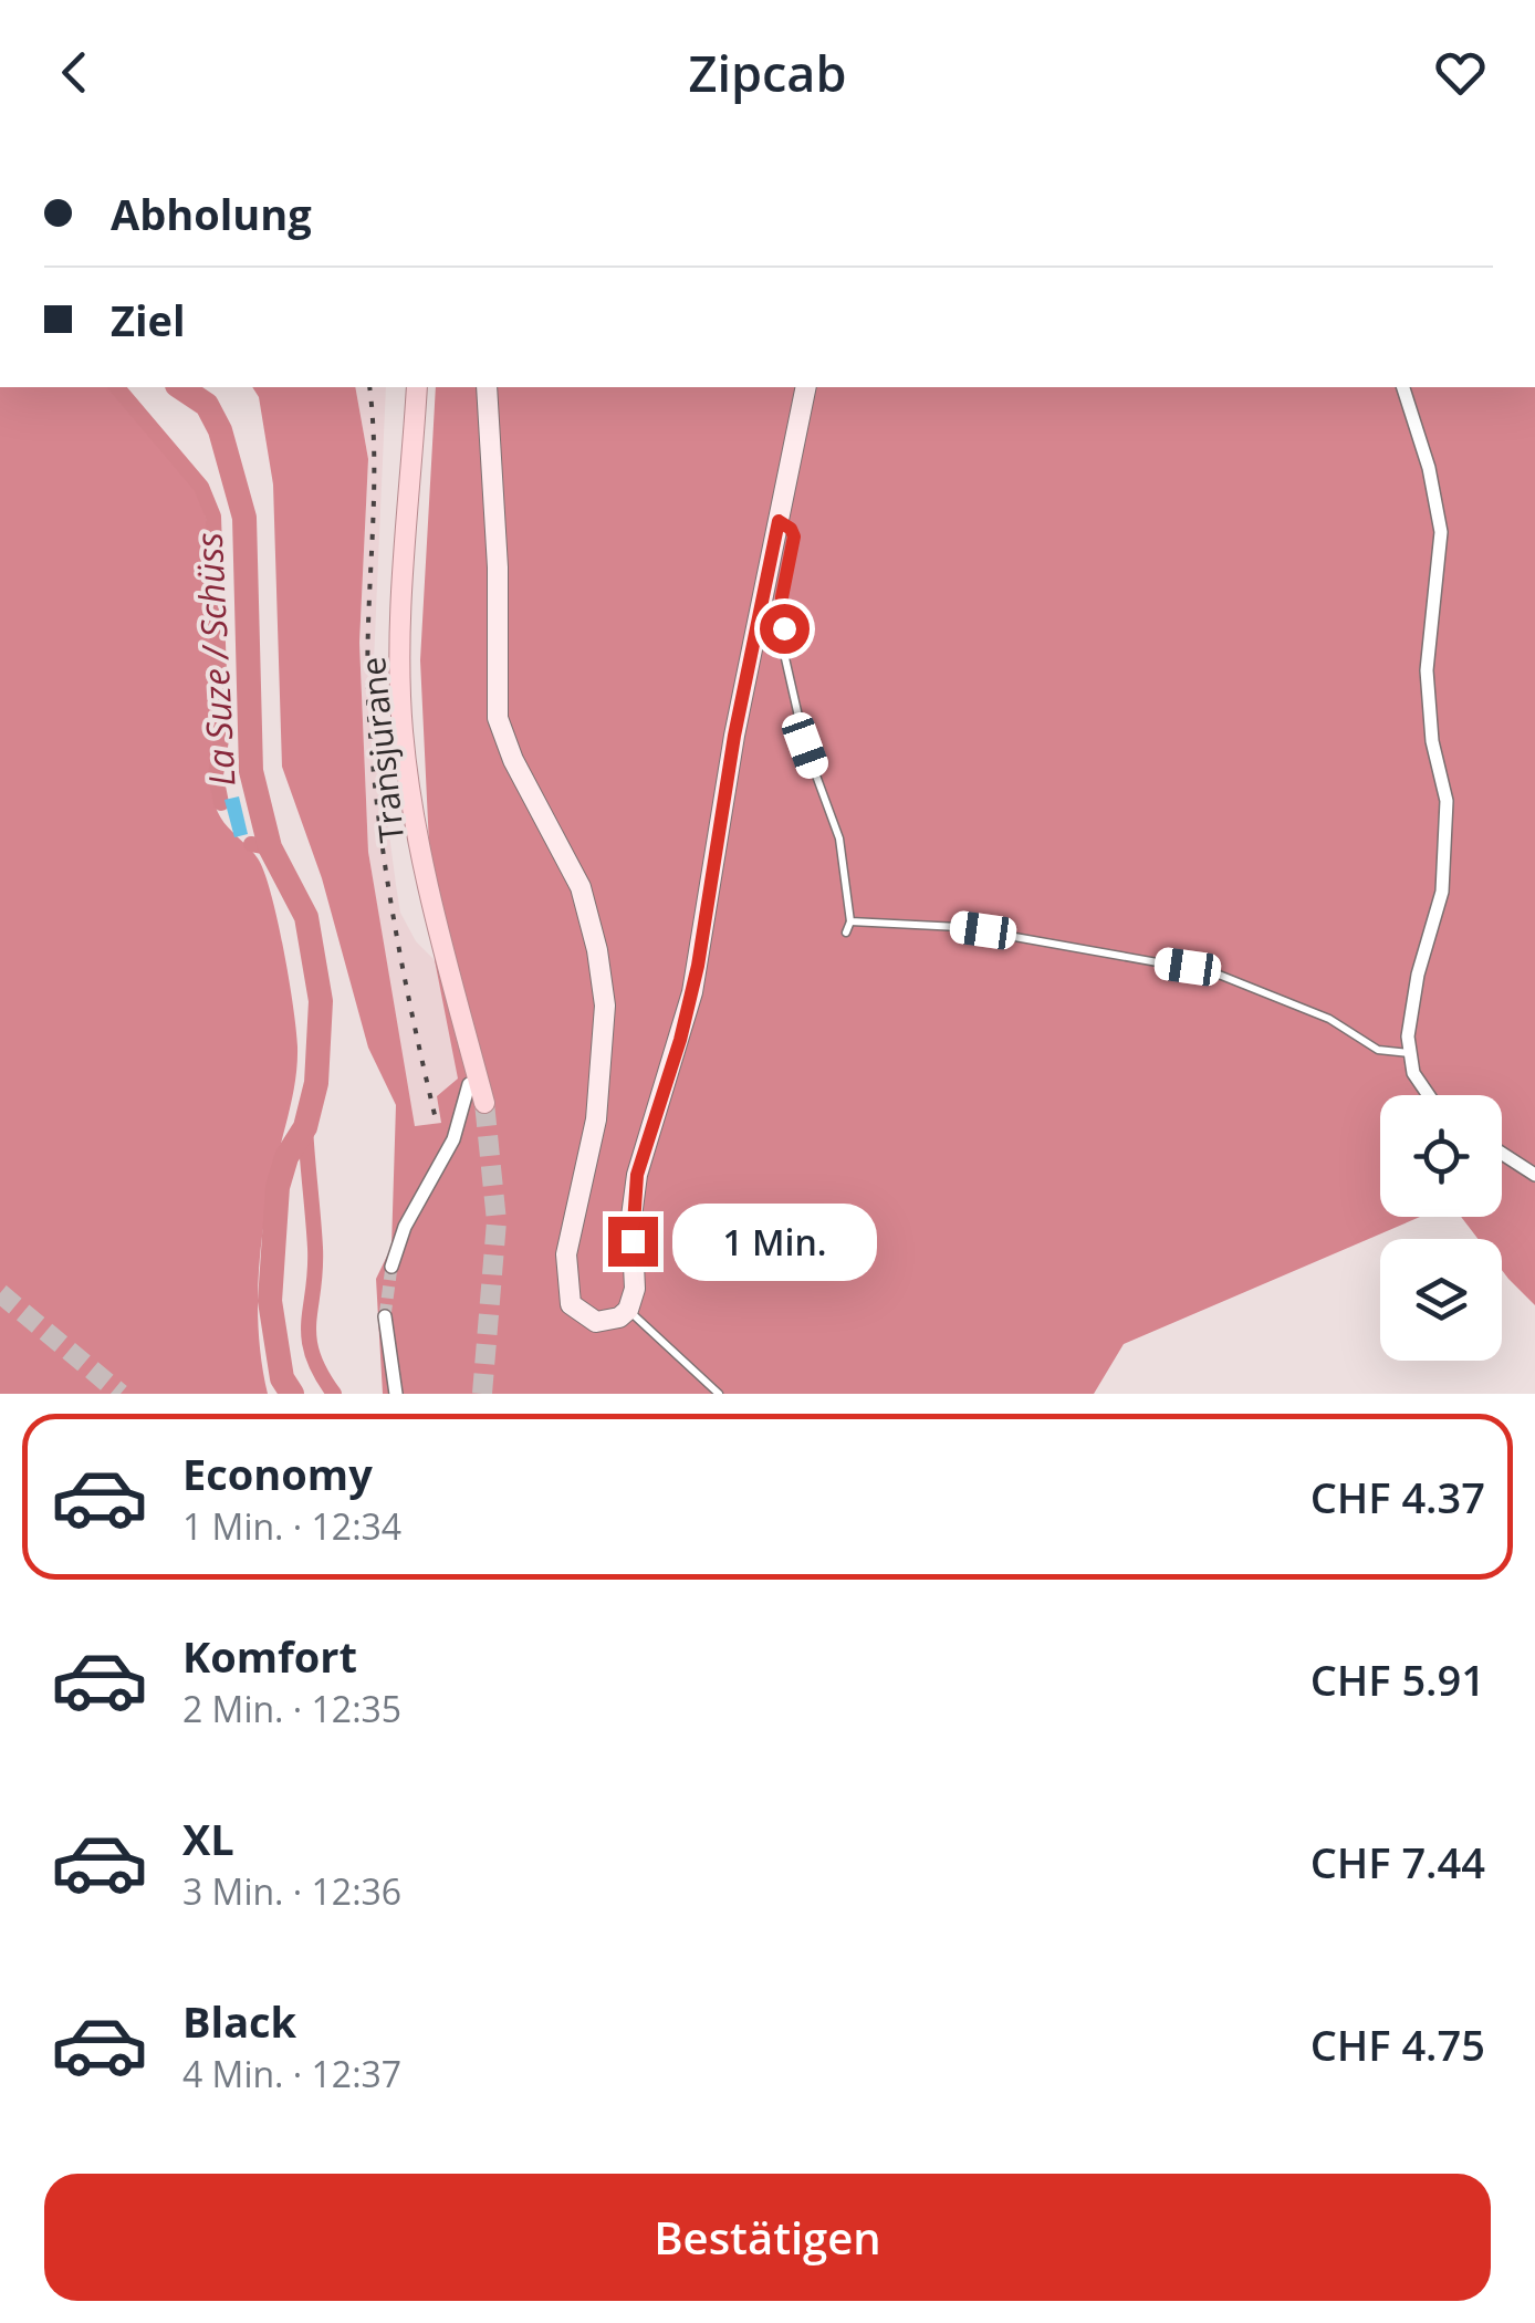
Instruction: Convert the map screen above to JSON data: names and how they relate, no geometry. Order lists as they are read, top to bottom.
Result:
{
  "streets": {
    "main road": ["Transjurane"]
  },
  "water": ["La Suze / Schüss"],
  "page": {
    "header": "Zipcab",
    "banner": ["Abholung", "Ziel"],
    "bubble": "1 Min.",
    "list": [
      {
        "name": "Economy",
        "note": "1 Min. · 12:34",
        "value": "CHF 4.37"
      },
      {
        "name": "Komfort",
        "note": "2 Min. · 12:35",
        "value": "CHF 5.91"
      },
      {
        "name": "XL",
        "note": "3 Min. · 12:36",
        "value": "CHF 7.44"
      },
      {
        "name": "Black",
        "note": "4 Min. · 12:37",
        "value": "CHF 4.75"
      }
    ],
    "buttons": "Bestätigen"
  }
}
